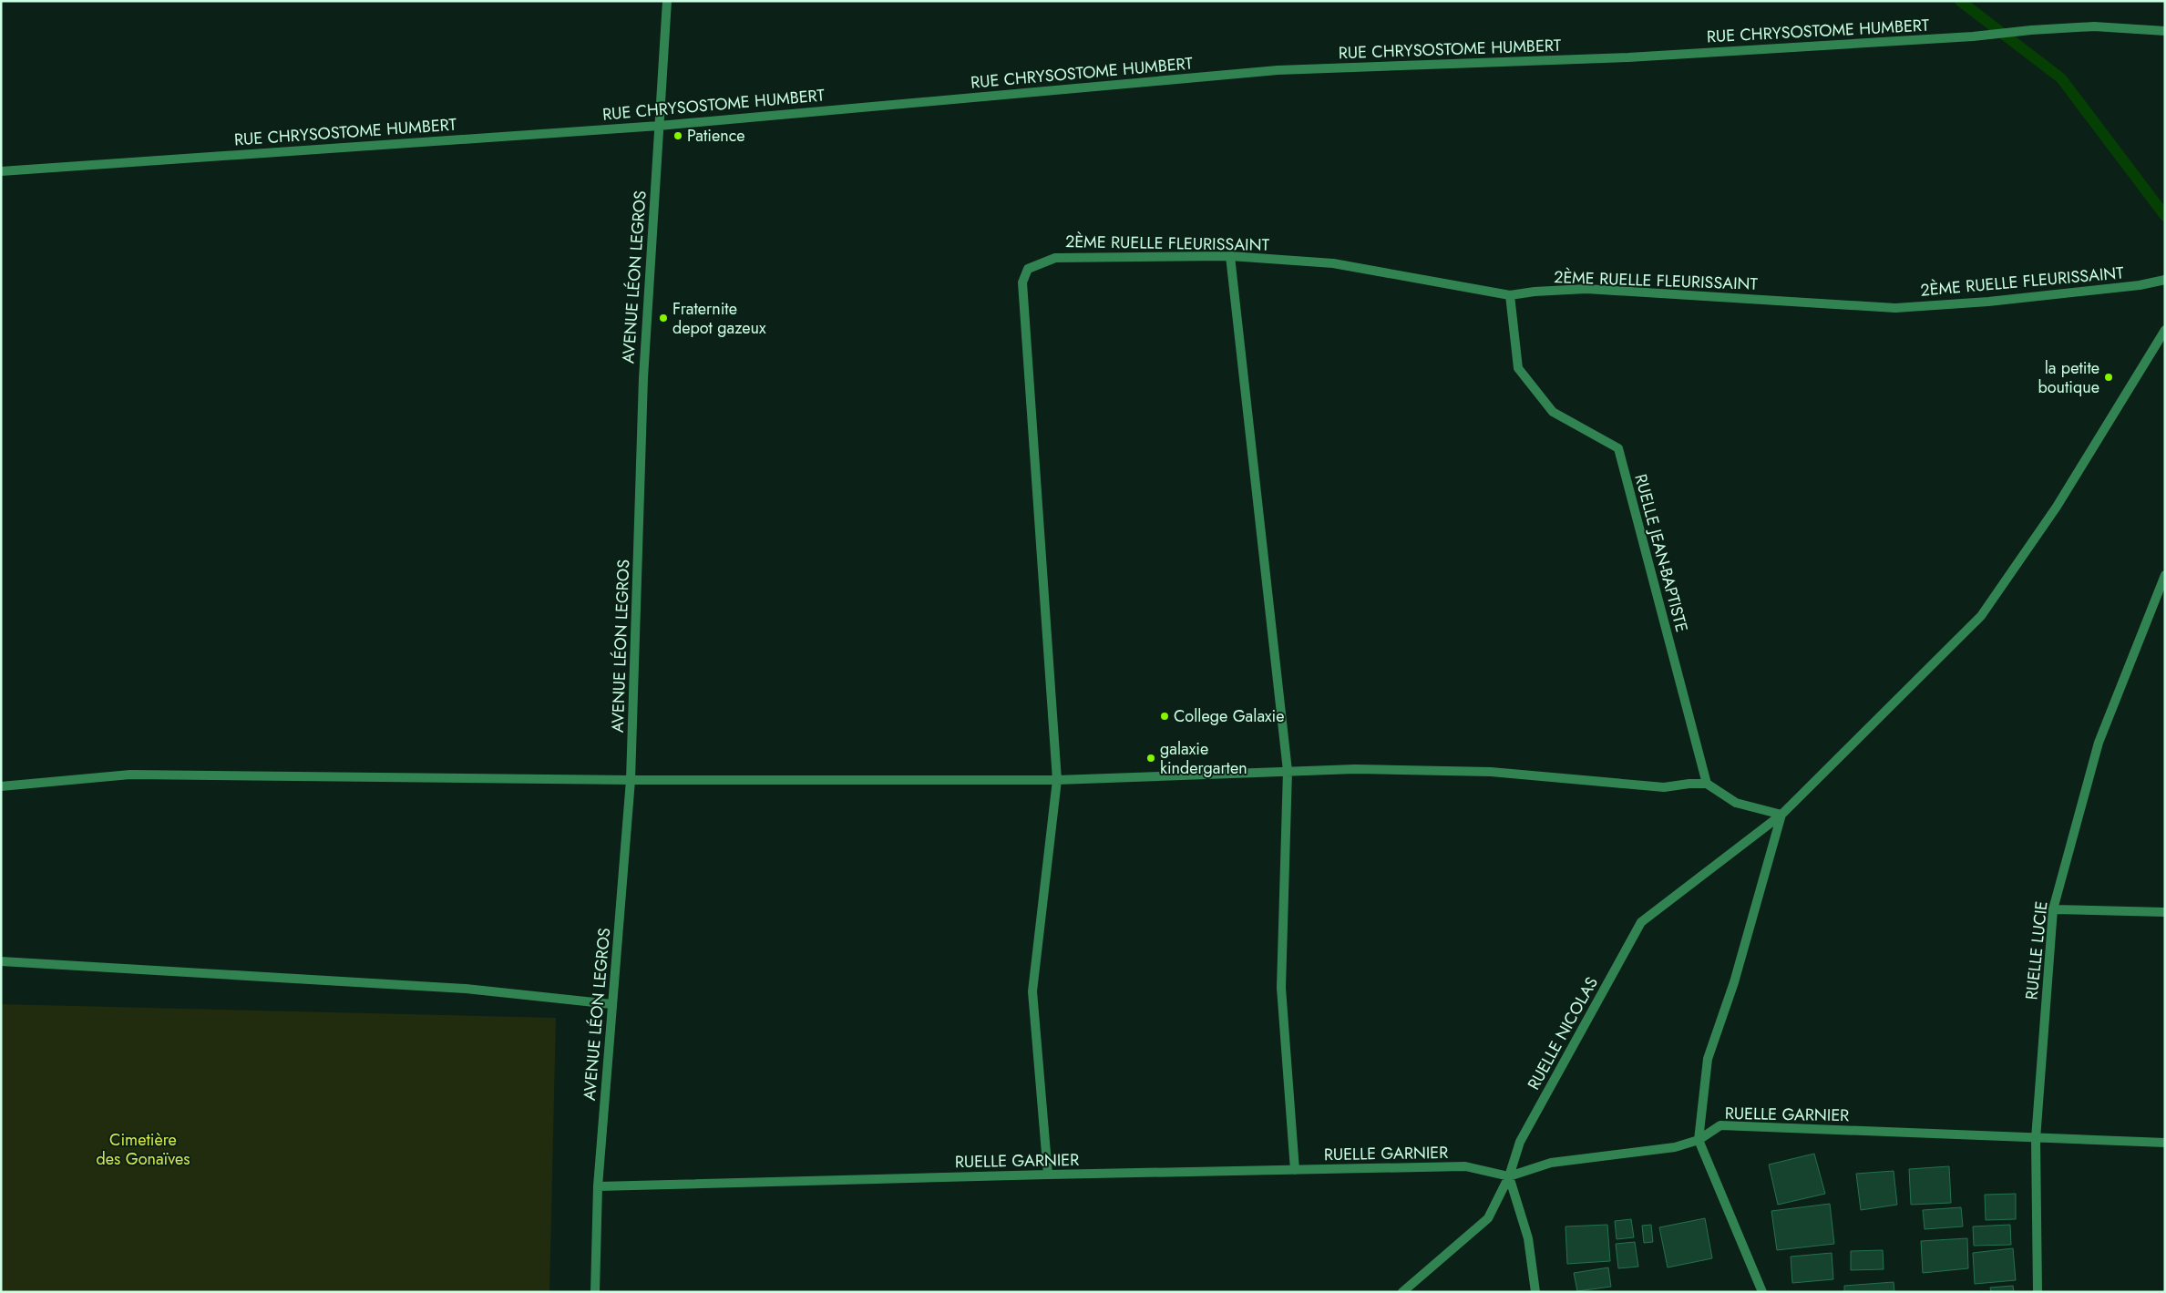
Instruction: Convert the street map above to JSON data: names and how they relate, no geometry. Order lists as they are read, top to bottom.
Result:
{
  "streets": {
    "street": [
      "RUE CHRYSOSTOME HUMBERT",
      "2ÈME RUELLE FLEURISSAINT",
      "AVENUE LÉON LEGROS",
      "RUELLE JEAN-BAPTISTE",
      "RUELLE LUCIE",
      "RUELLE NICOLAS",
      "RUELLE GARNIER"
    ]
  },
  "crossings": [
    ["RUE CHRYSOSTOME HUMBERT", "AVENUE LÉON LEGROS"],
    ["2ÈME RUELLE FLEURISSAINT", "RUELLE JEAN-BAPTISTE"],
    ["AVENUE LÉON LEGROS", "RUELLE GARNIER"],
    ["RUELLE LUCIE", "RUELLE GARNIER"],
    ["RUELLE NICOLAS", "RUELLE GARNIER"]
  ],
  "parks": ["Cimetière des Gonaïves"],
  "places": [
    "Patience",
    "Fraternite depot gazeux",
    "la petite boutique",
    "College Galaxie",
    "galaxie kindergarten"
  ]
}
